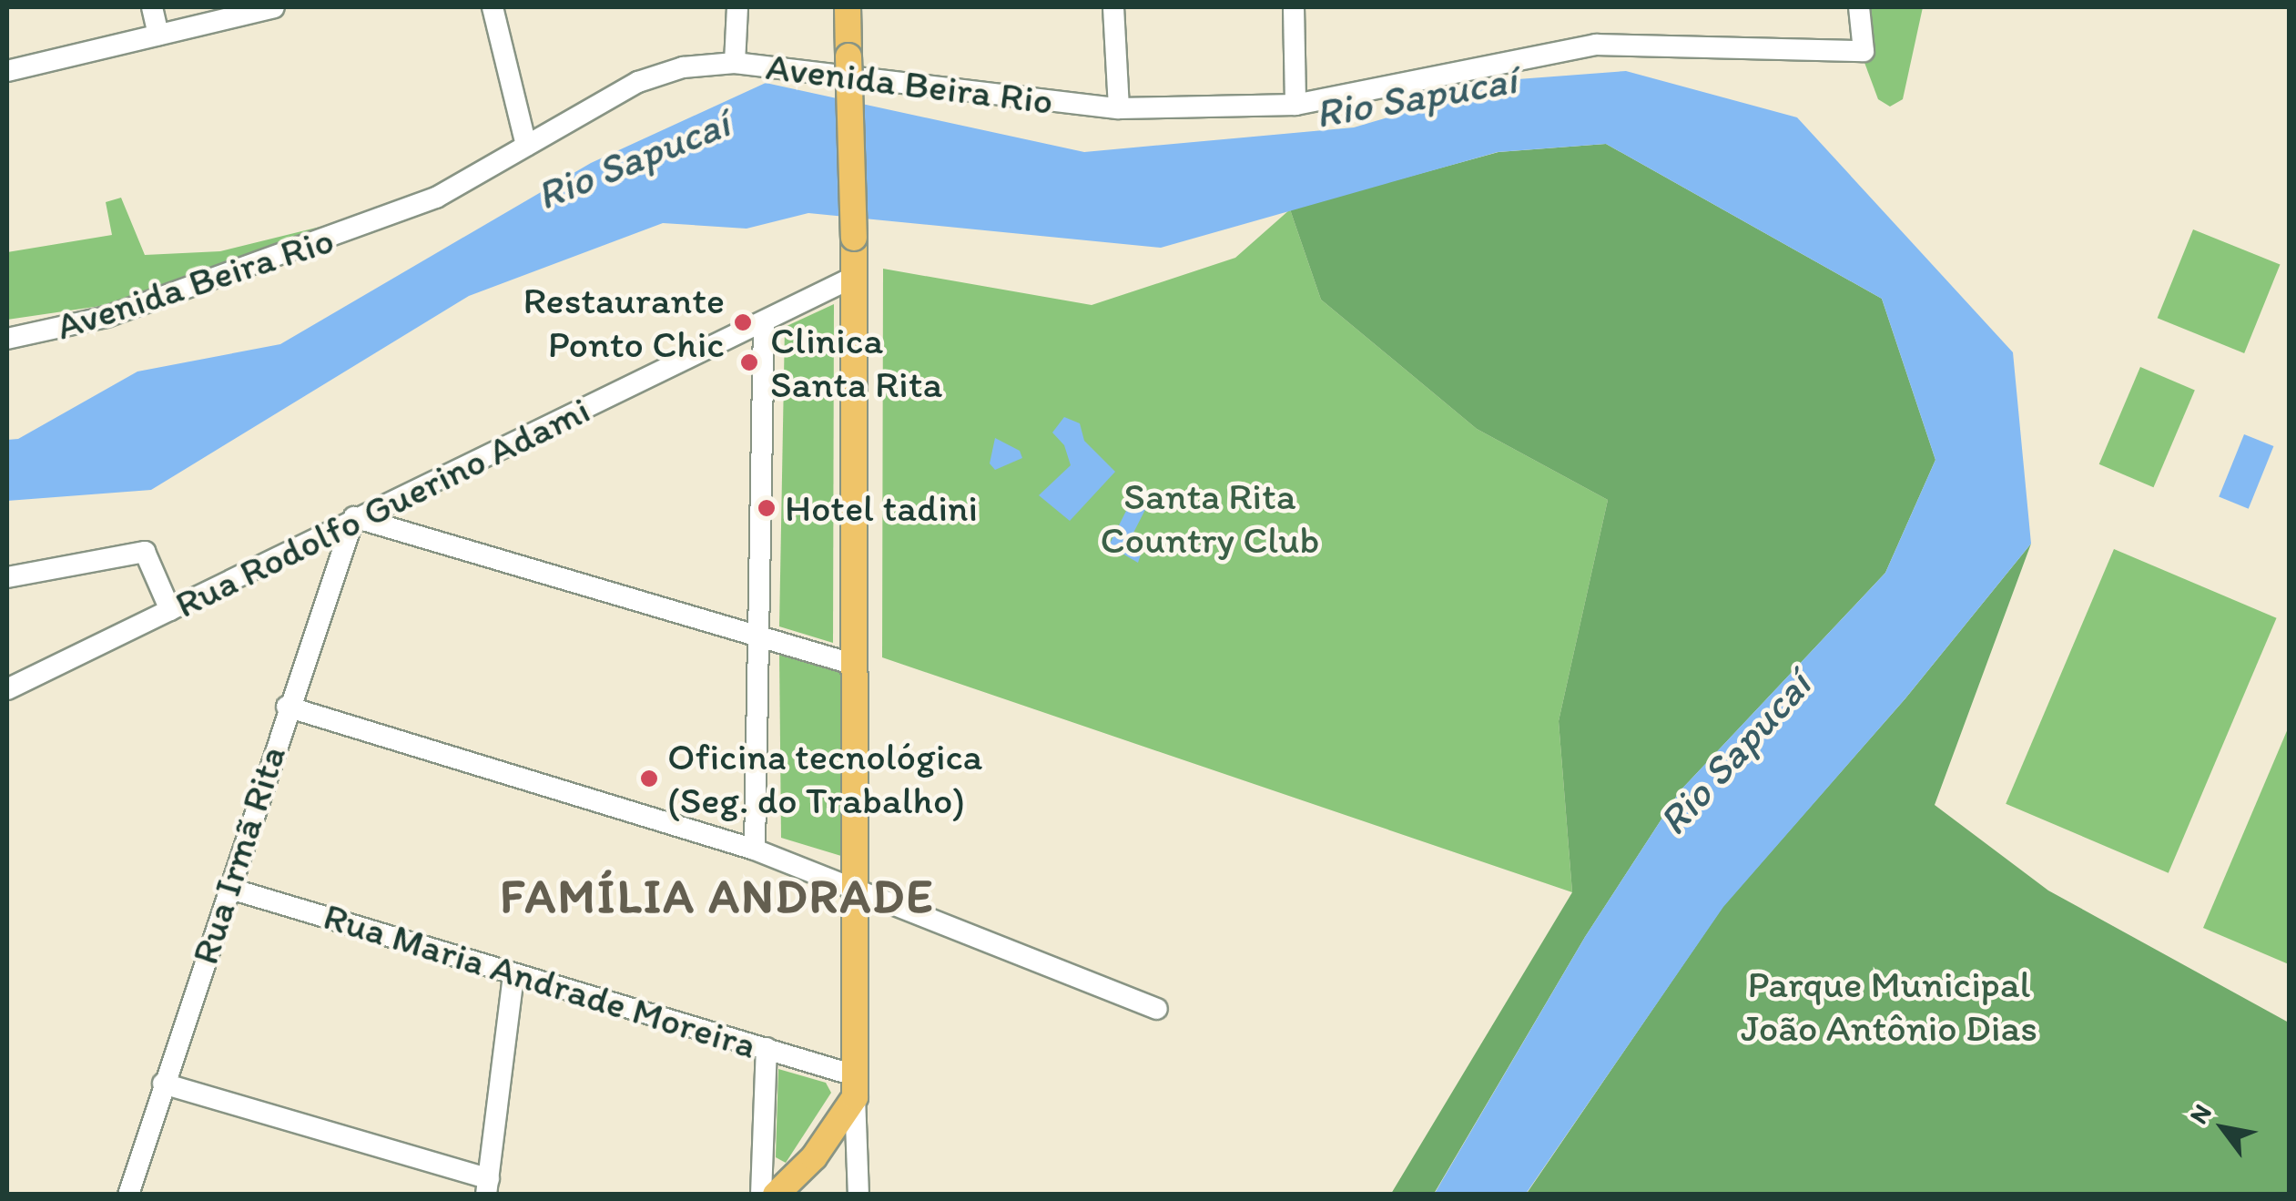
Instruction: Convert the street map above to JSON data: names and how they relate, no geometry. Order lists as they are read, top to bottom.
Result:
{
  "streets": {
    "street": [
      "Avenida Beira Rio",
      "Rua Rodolfo Guerino Adami",
      "Rua Irmã Rita",
      "Rua Maria Andrade Moreira"
    ]
  },
  "crossings": [
    ["Rua Rodolfo Guerino Adami", "Rua Irmã Rita"],
    ["Rua Irmã Rita", "Rua Maria Andrade Moreira"]
  ],
  "districts": ["FAMÍLIA ANDRADE"],
  "water": ["Rio Sapucaí"],
  "parks": ["Santa Rita Country Club", "Parque Municipal João Antônio Dias"],
  "places": [
    "Restaurante Ponto Chic",
    "Clinica Santa Rita",
    "Hotel tadini",
    "Oficina tecnológica (Seg. do Trabalho)"
  ],
  "north": "top left"
}
